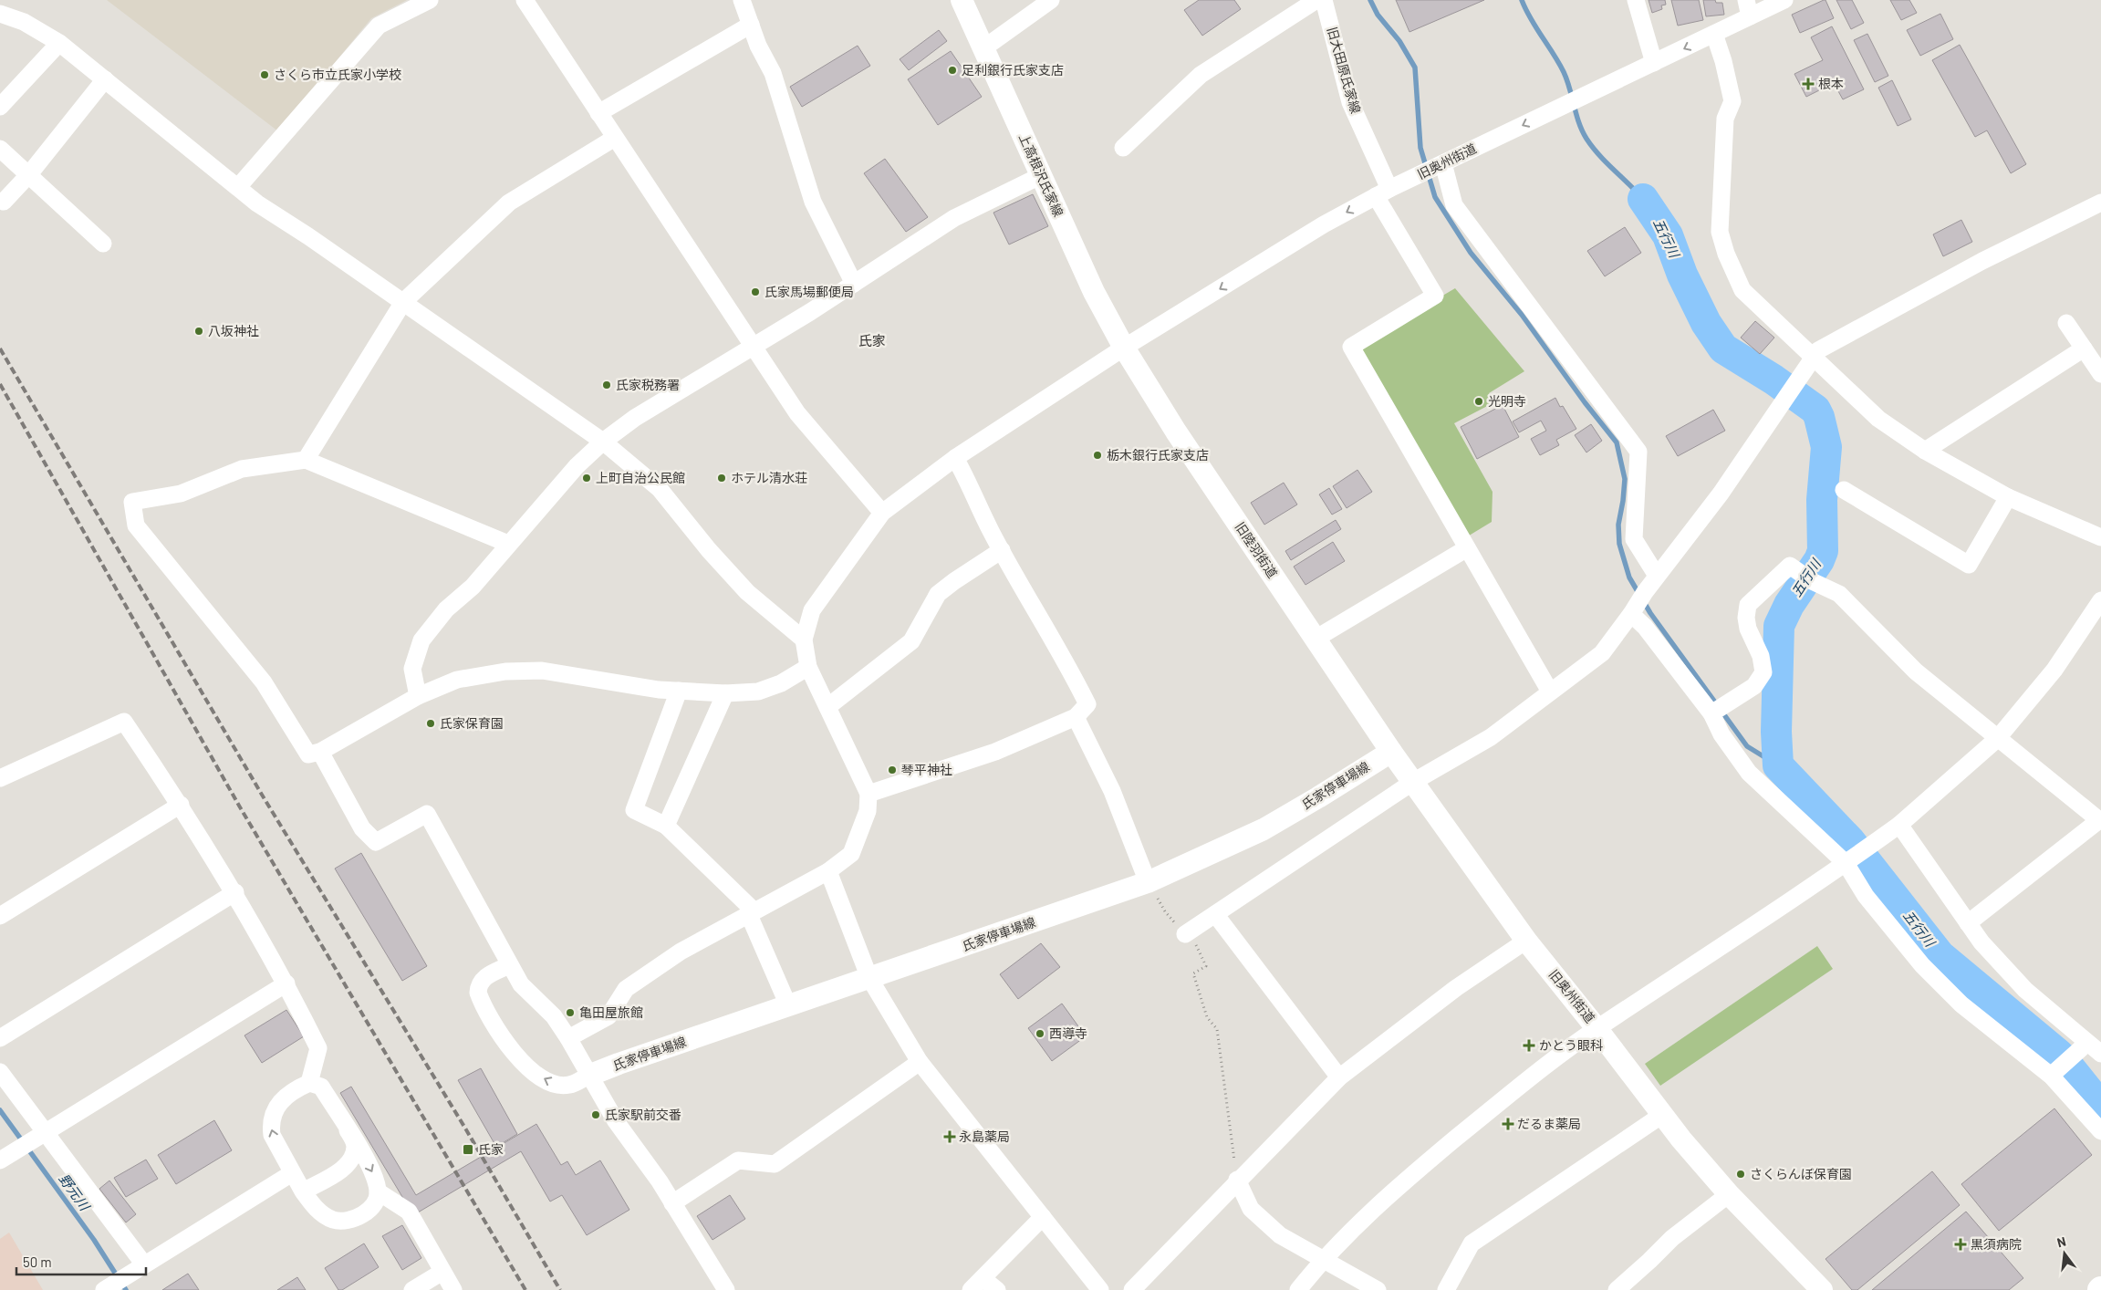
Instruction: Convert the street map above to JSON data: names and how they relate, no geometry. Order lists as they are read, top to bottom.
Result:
{
  "streets": {
    "main road": [
      "旧奥州街道",
      "上高根沢氏家線",
      "旧陸羽街道",
      "氏家停車場線"
    ],
    "street": ["旧大田原氏家線"]
  },
  "crossings": [
    ["旧大田原氏家線", "旧奥州街道"],
    ["旧奥州街道", "上高根沢氏家線"],
    ["旧奥州街道", "旧陸羽街道"],
    ["旧奥州街道", "氏家停車場線"],
    ["上高根沢氏家線", "旧陸羽街道"],
    ["旧陸羽街道", "氏家停車場線"]
  ],
  "districts": ["氏家"],
  "water": ["五行川", "野元川"],
  "places": {
    "other": [
      "足利銀行氏家支店",
      "さくら市立氏家小学校",
      "氏家馬場郵便局",
      "八坂神社",
      "氏家税務署",
      "光明寺",
      "栃木銀行氏家支店",
      "上町自治公民館",
      "ホテル清水荘",
      "氏家保育園",
      "琴平神社",
      "亀田屋旅館",
      "西導寺",
      "氏家駅前交番",
      "さくらんぼ保育園"
    ],
    "health": [
      "根本",
      "かとう眼科",
      "だるま薬局",
      "永島薬局",
      "黒須病院"
    ],
    "transit": ["氏家"]
  },
  "scale_bar": "50 m",
  "north": "top"
}
